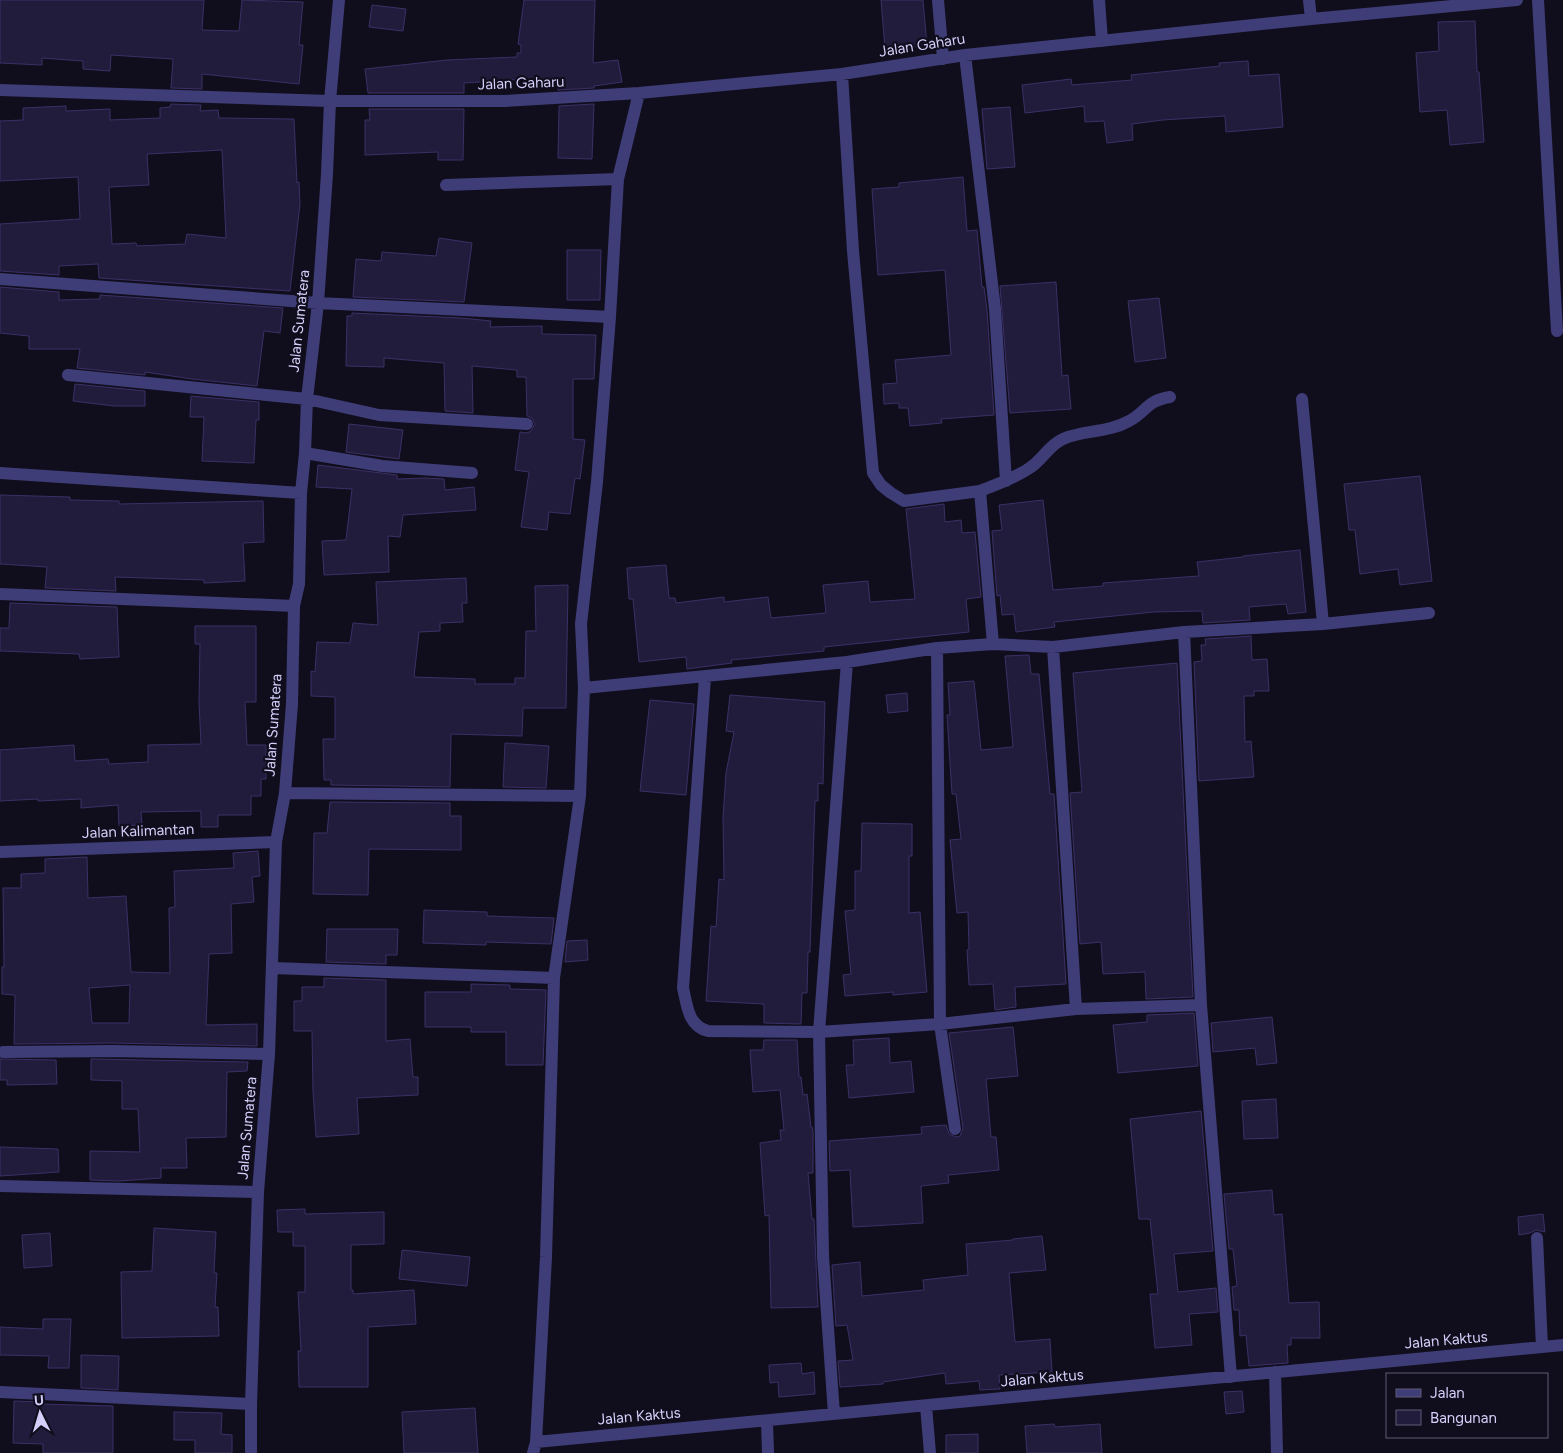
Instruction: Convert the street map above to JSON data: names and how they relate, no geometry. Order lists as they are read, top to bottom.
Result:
{
  "streets": {
    "street": [
      "Jalan Gaharu",
      "Jalan Sumatera",
      "Jalan Kalimantan",
      "Jalan Kaktus"
    ]
  },
  "crossings": [
    ["Jalan Gaharu", "Jalan Sumatera"],
    ["Jalan Sumatera", "Jalan Kalimantan"]
  ],
  "legend": ["Jalan", "Bangunan"],
  "north": "top"
}
